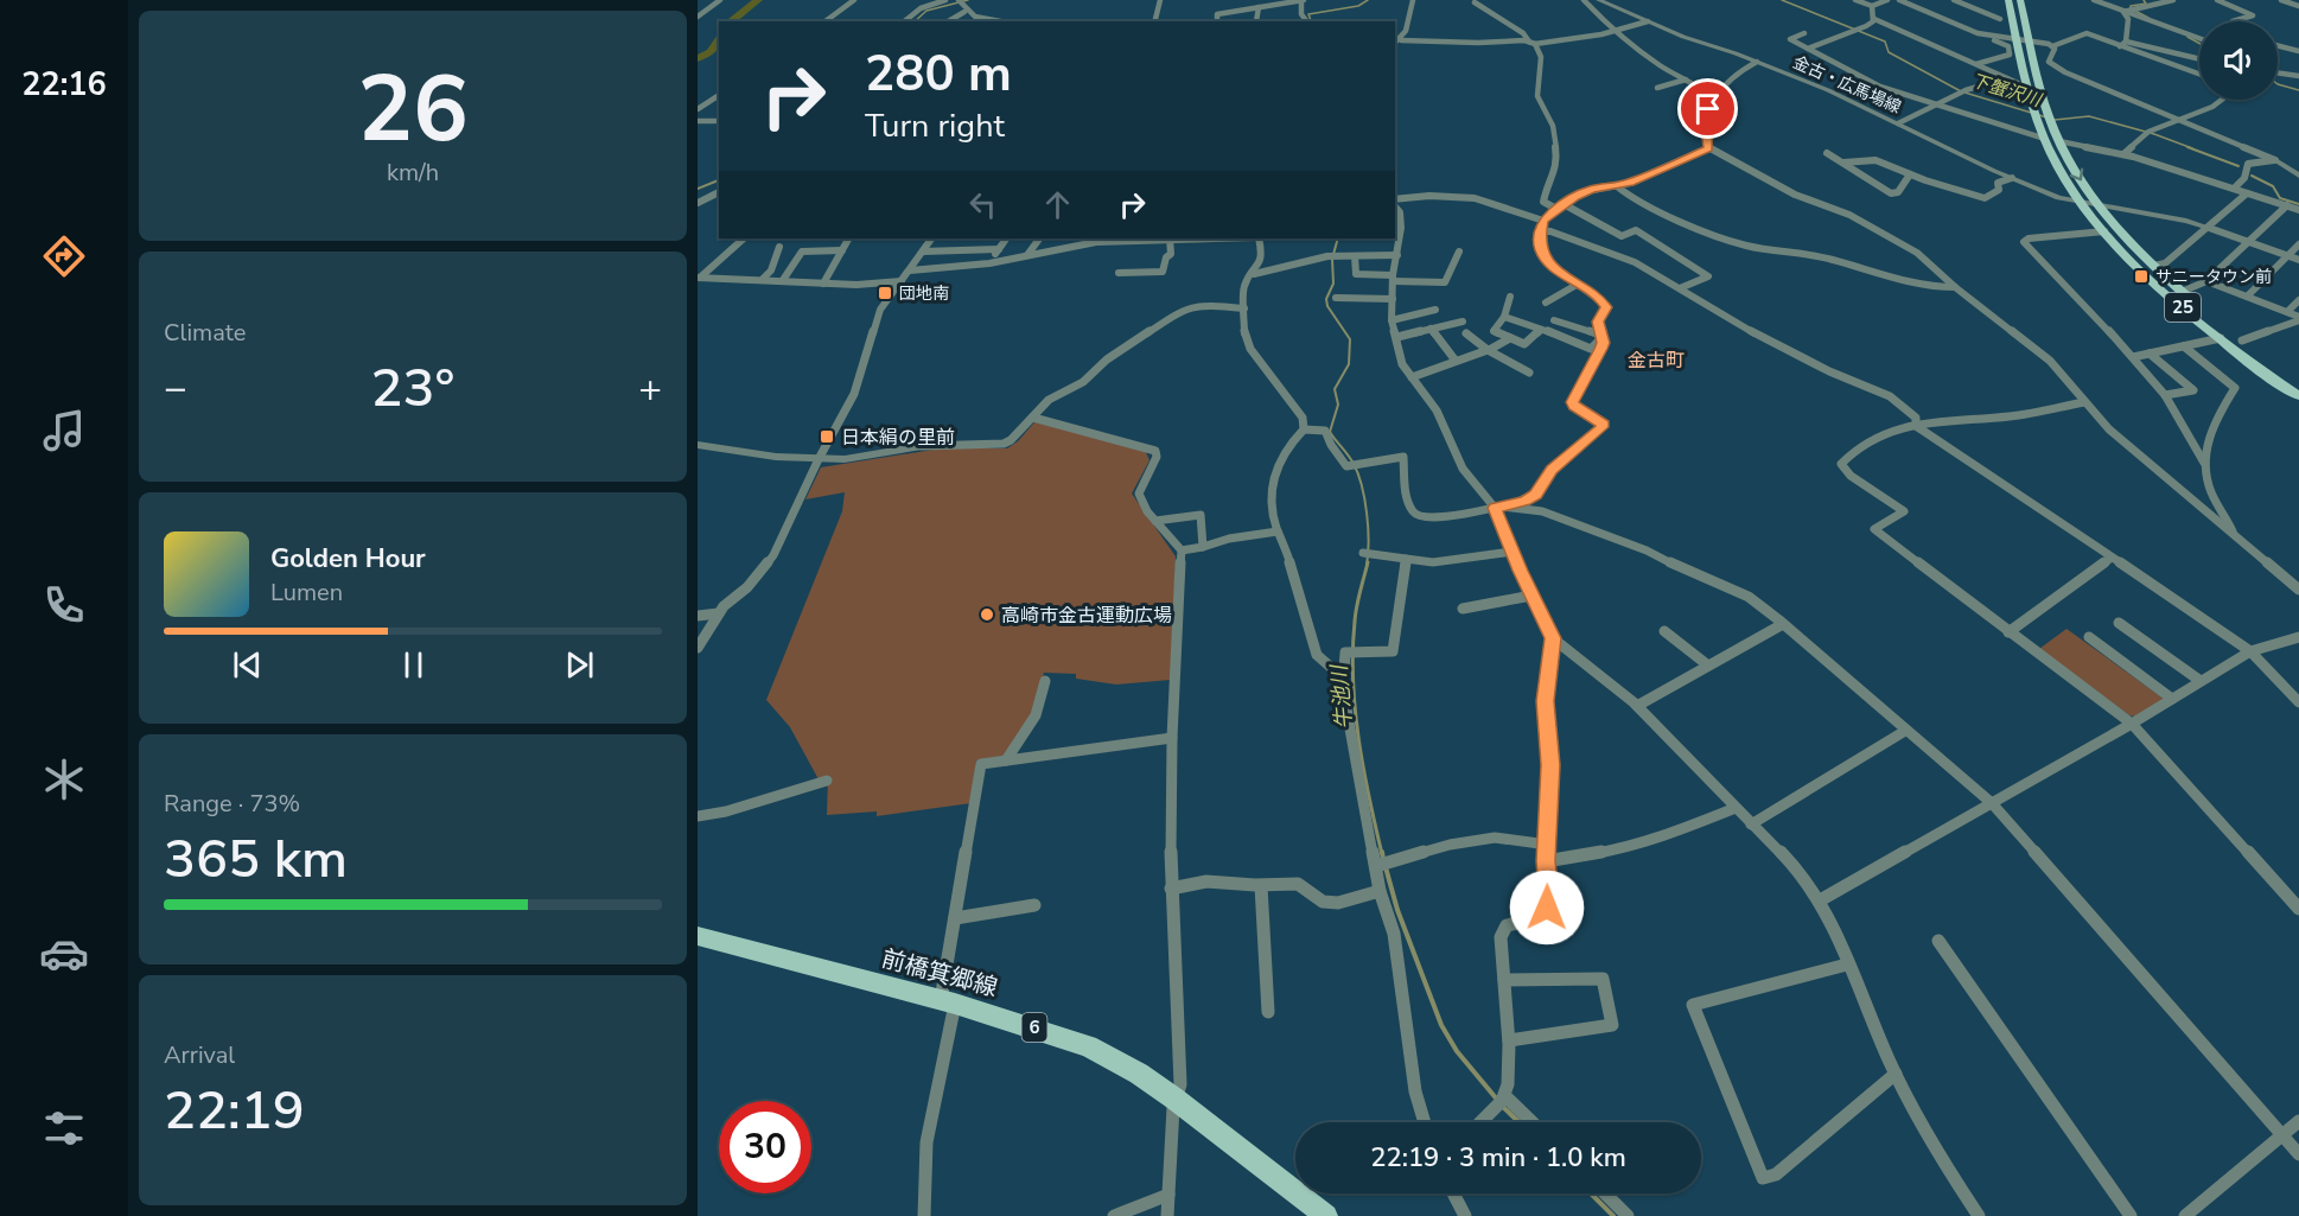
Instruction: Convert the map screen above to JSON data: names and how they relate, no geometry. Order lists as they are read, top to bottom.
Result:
{
  "streets": {
    "main road": ["25", "前橋箕郷線", "6"],
    "street": ["金古・広馬場線"]
  },
  "crossings": [
    ["金古・広馬場線", "25"]
  ],
  "districts": ["金古町"],
  "water": ["下蟹沢川", "牛池川"],
  "places": {
    "transit": ["サニータウン前", "団地南", "日本絹の里前"],
    "other": ["高崎市金古運動広場"]
  },
  "page": {
    "tabs": "22:16",
    "tile": [
      ["26", "km/h"],
      "Climate",
      ["Range · 73%", "365 km"],
      ["Arrival", "22:19"]
    ],
    "turn": ["280 m", "Turn right"],
    "heat": ["−", "23°", "+"],
    "song": ["Golden Hour", "Lumen"],
    "limit": "30",
    "trip": "22:19 · 3 min · 1.0 km"
  }
}
